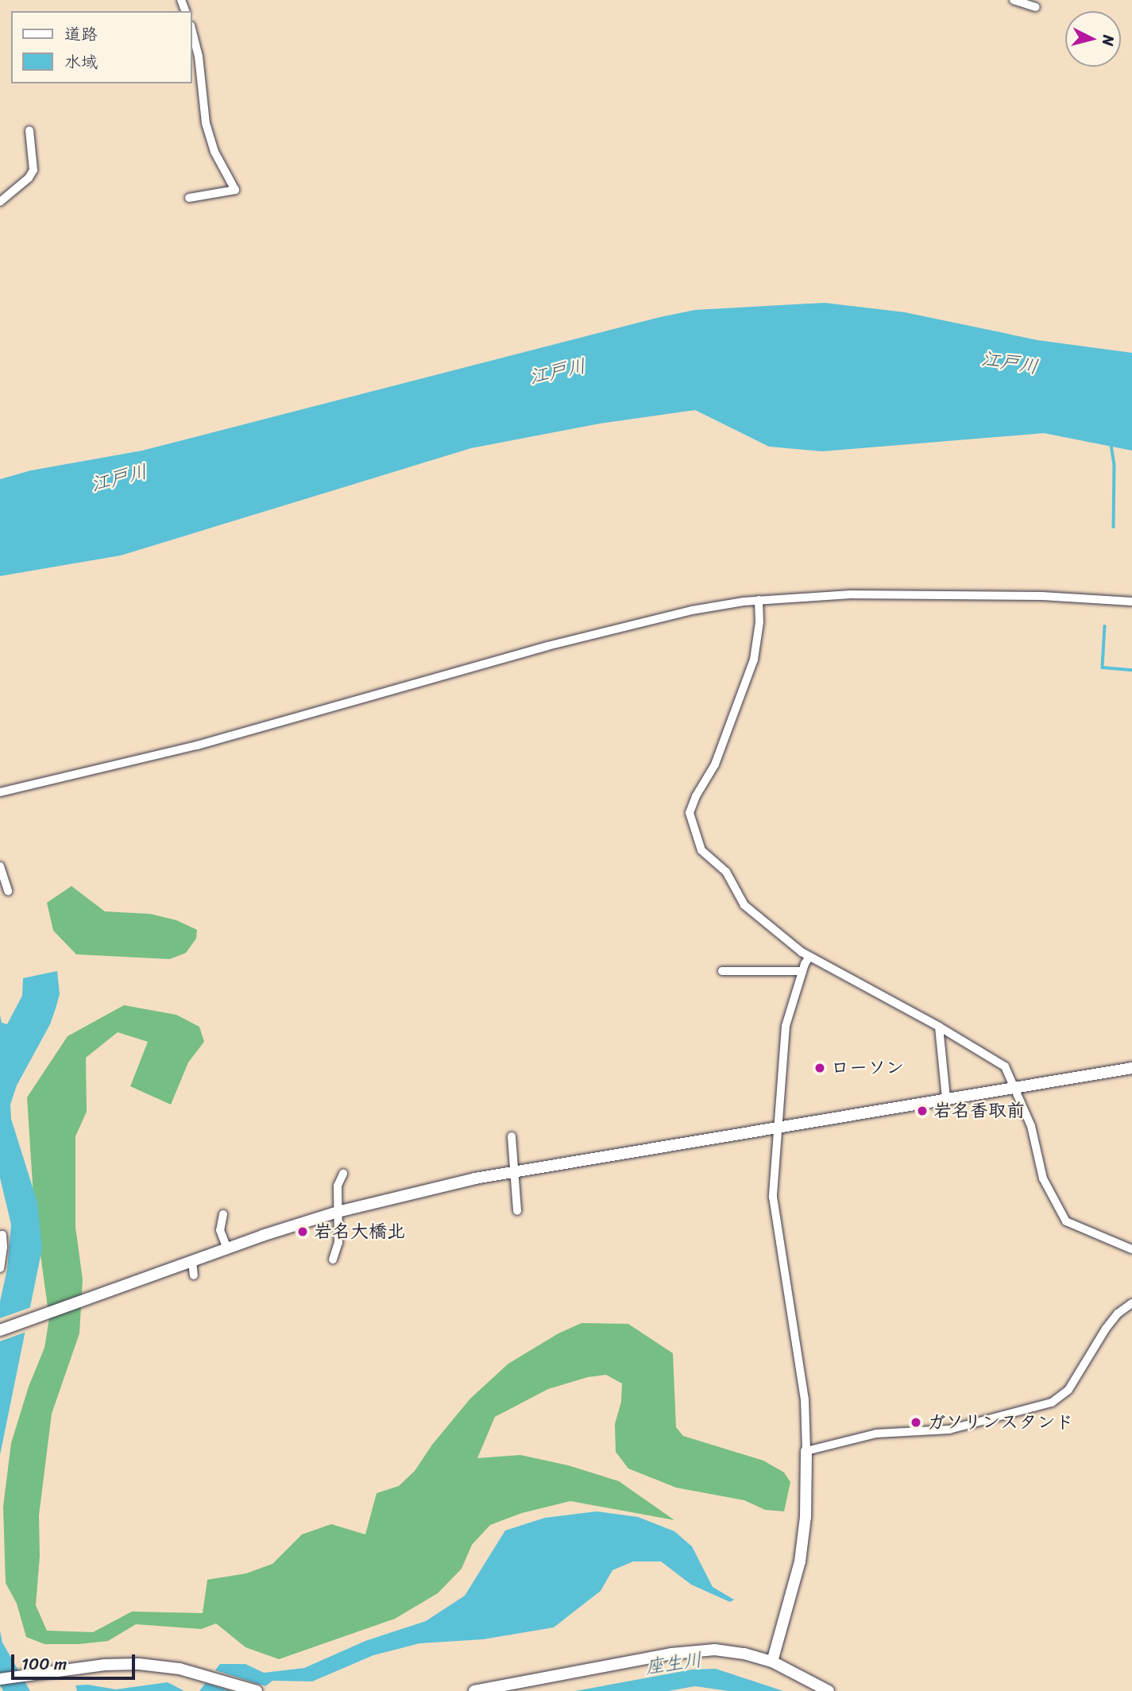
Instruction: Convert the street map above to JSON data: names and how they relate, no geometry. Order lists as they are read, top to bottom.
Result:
{
  "water": ["江戸川", "座生川"],
  "places": [
    "ローソン",
    "岩名香取前",
    "岩名大橋北",
    "ガソリンスタンド"
  ],
  "legend": ["道路", "水域"],
  "scale_bar": "100 m",
  "north": "right"
}
